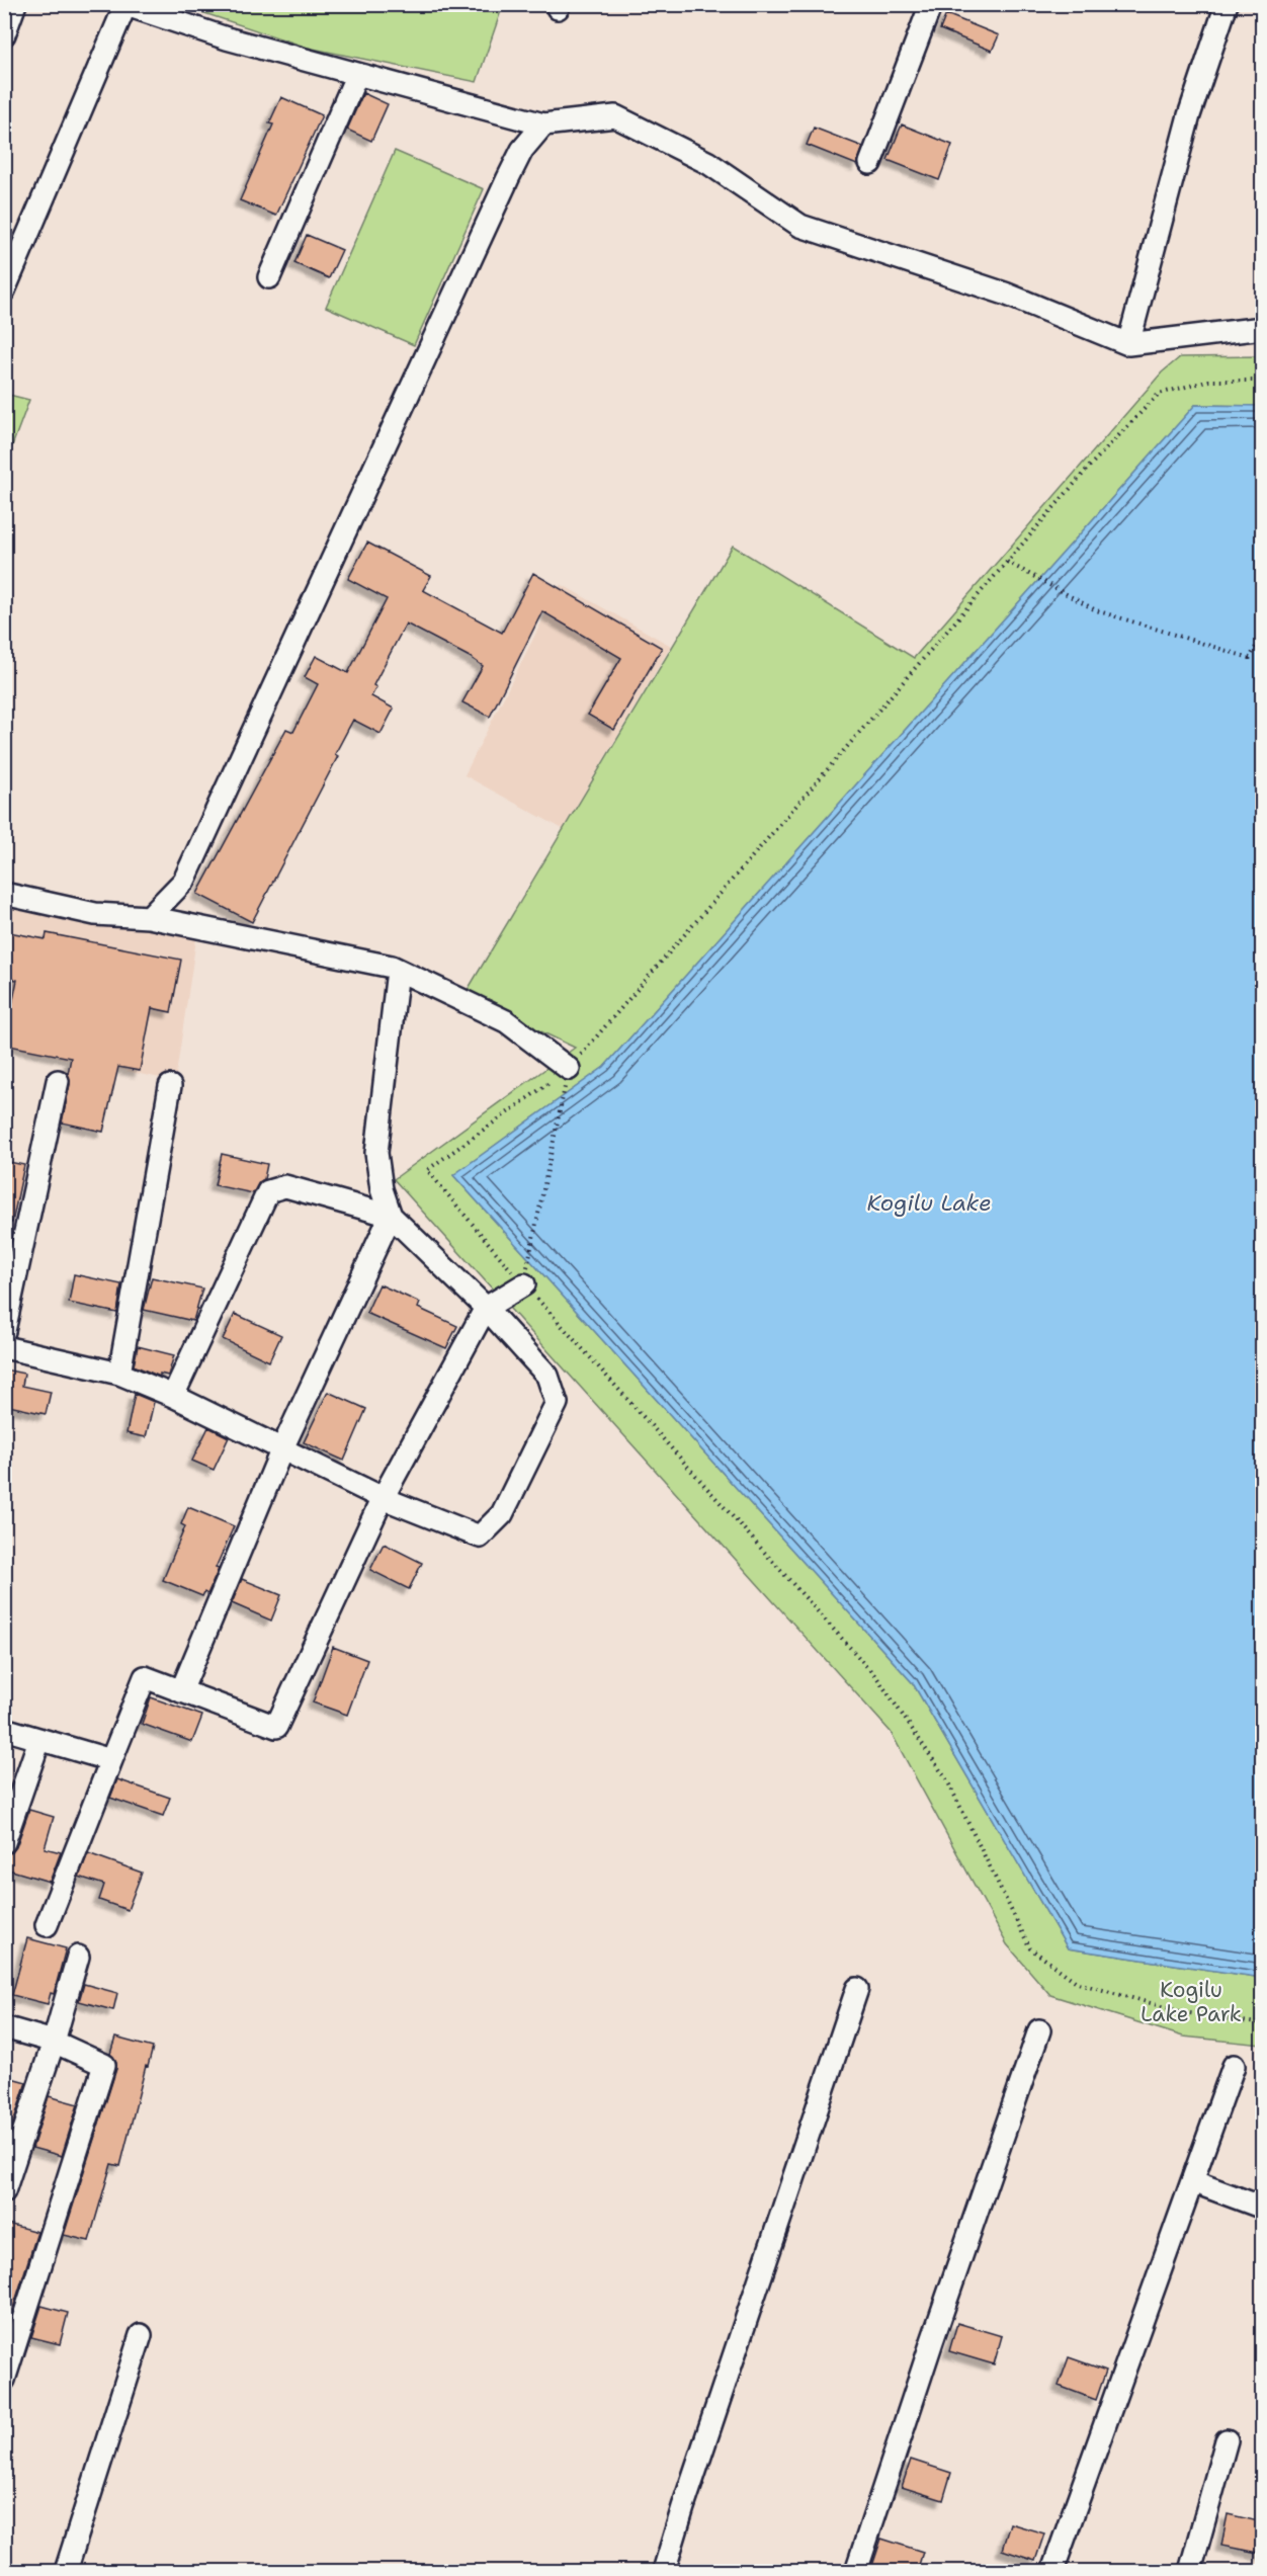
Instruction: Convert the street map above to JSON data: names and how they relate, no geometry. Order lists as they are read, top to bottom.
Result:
{
  "water": ["Kogilu Lake"],
  "parks": ["Kogilu Lake Park"]
}
